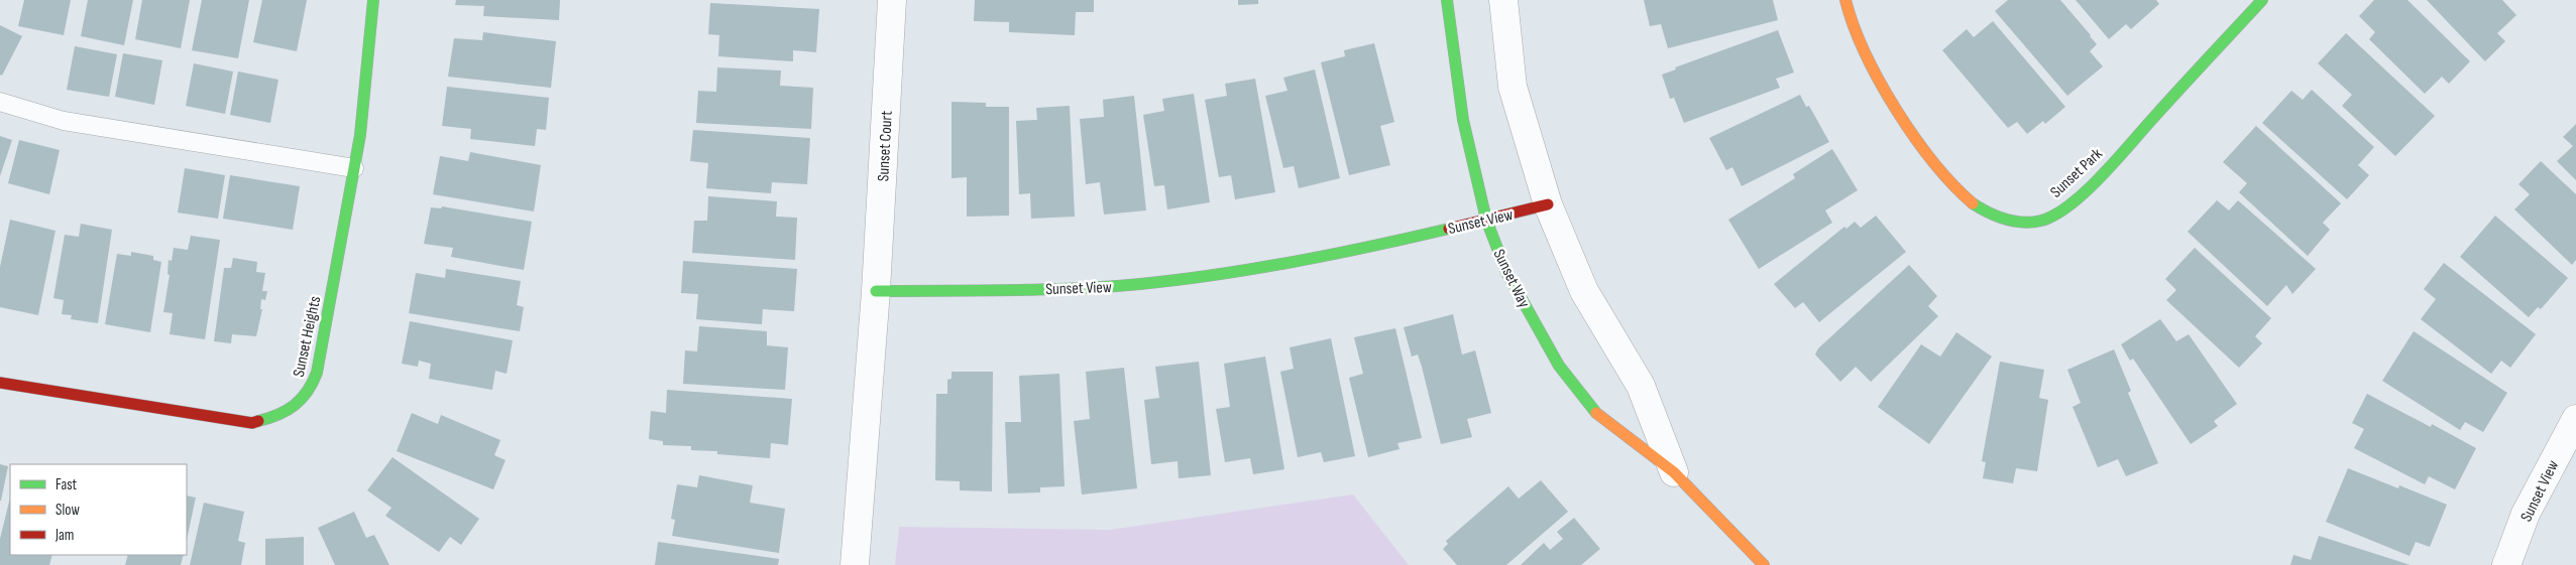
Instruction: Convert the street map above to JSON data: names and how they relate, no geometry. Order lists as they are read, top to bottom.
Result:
{
  "streets": {
    "street": [
      "Sunset Court",
      "Sunset Park",
      "Sunset View",
      "Sunset Way",
      "Sunset Heights"
    ]
  },
  "crossings": [
    ["Sunset Court", "Sunset View"],
    ["Sunset View", "Sunset Way"]
  ],
  "legend": ["Fast", "Slow", "Jam"]
}
